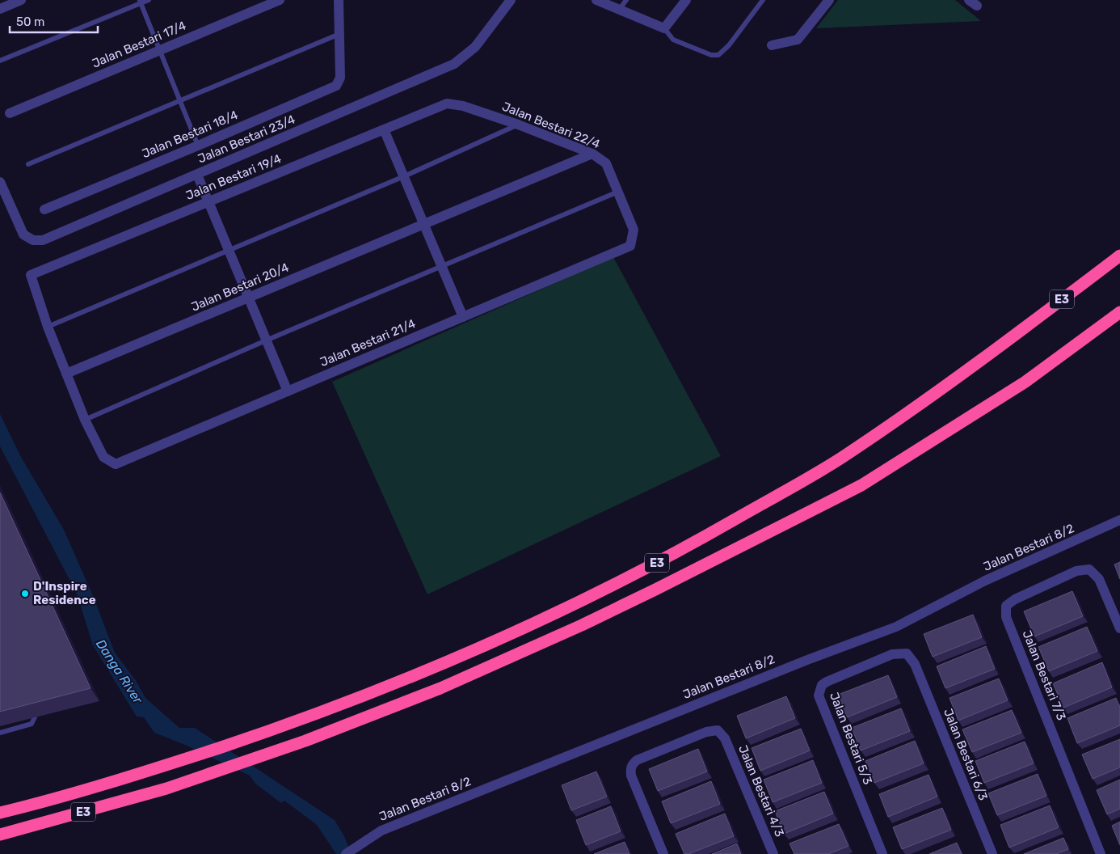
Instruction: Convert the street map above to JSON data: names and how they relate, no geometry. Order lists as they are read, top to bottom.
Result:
{
  "streets": {
    "highway": ["E3"],
    "street": [
      "Jalan Bestari 17/4",
      "Jalan Bestari 22/4",
      "Jalan Bestari 18/4",
      "Jalan Bestari 23/4",
      "Jalan Bestari 19/4",
      "Jalan Bestari 20/4",
      "Jalan Bestari 21/4",
      "Jalan Bestari 8/2",
      "Jalan Bestari 7/3",
      "Jalan Bestari 5/3",
      "Jalan Bestari 6/3",
      "Jalan Bestari 4/3"
    ]
  },
  "crossings": [
    ["Jalan Bestari 22/4", "Jalan Bestari 19/4"],
    ["Jalan Bestari 22/4", "Jalan Bestari 20/4"],
    ["Jalan Bestari 22/4", "Jalan Bestari 21/4"],
    ["Jalan Bestari 5/3", "Jalan Bestari 6/3"]
  ],
  "water": ["Danga River"],
  "places": ["D'Inspire Residence"],
  "scale_bar": "50 m"
}
